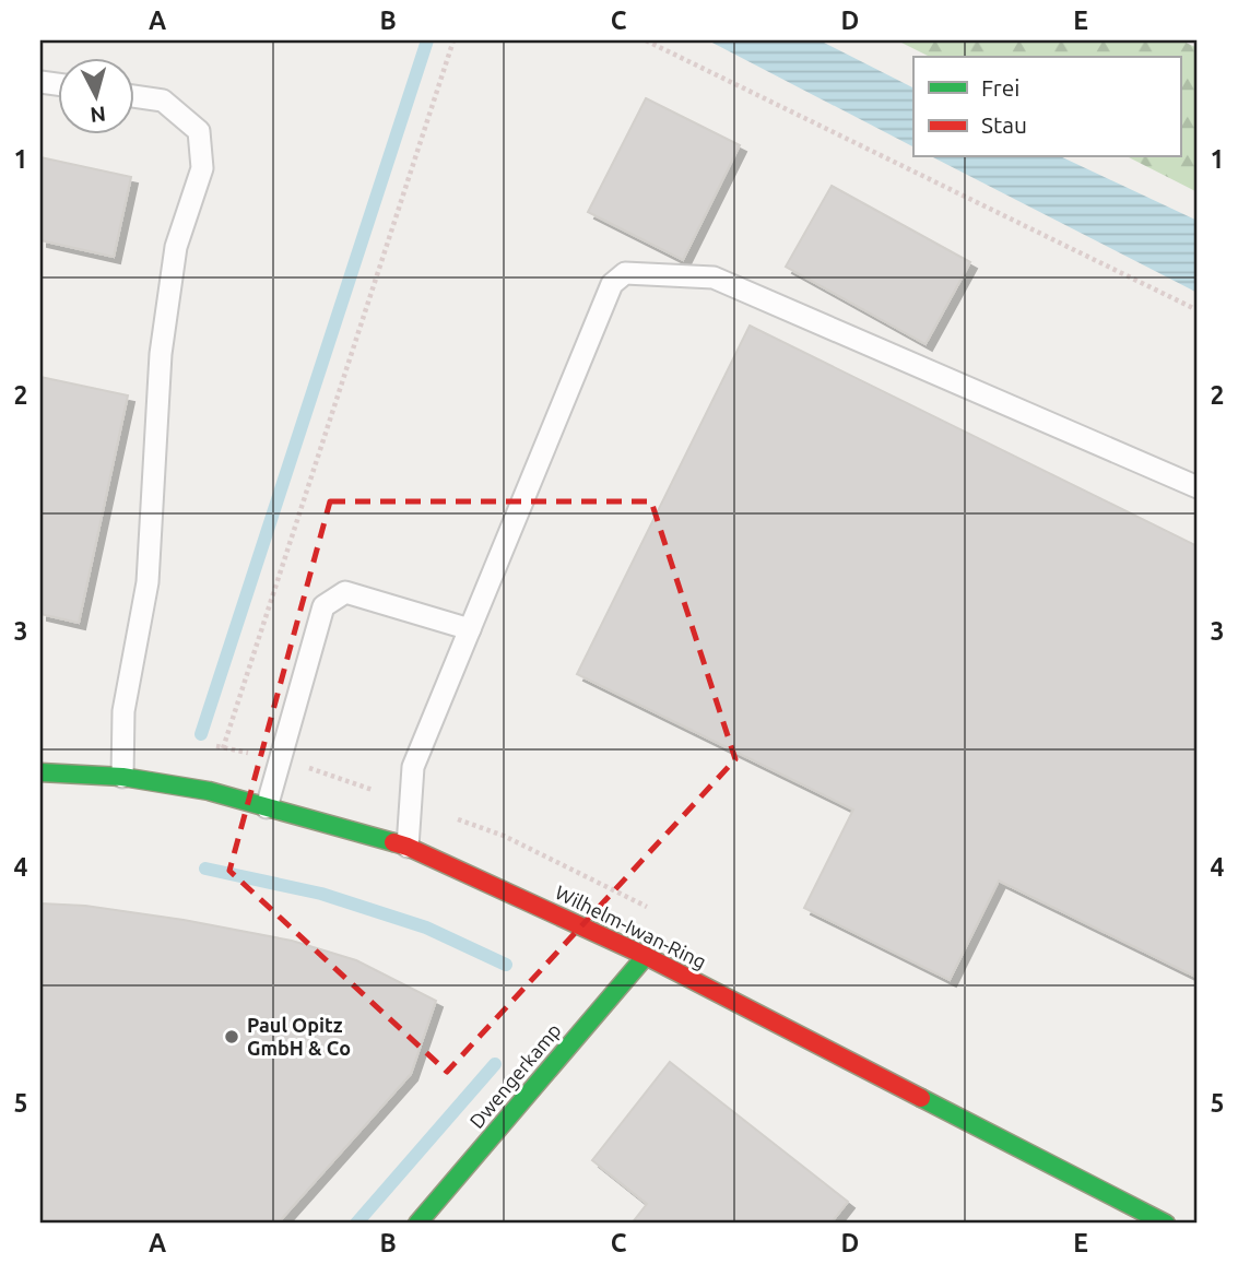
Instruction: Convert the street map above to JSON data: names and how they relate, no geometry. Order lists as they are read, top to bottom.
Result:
{
  "streets": {
    "street": ["Wilhelm-Iwan-Ring", "Dwengerkamp"]
  },
  "crossings": [
    ["Wilhelm-Iwan-Ring", "Dwengerkamp"]
  ],
  "places": ["Paul Opitz GmbH & Co"],
  "legend": ["Frei", "Stau"],
  "north": "bottom",
  "grid": {
    "columns": [
      "A",
      "B",
      "C",
      "D",
      "E"
    ],
    "rows": [
      "1",
      "2",
      "3",
      "4",
      "5"
    ]
  }
}
